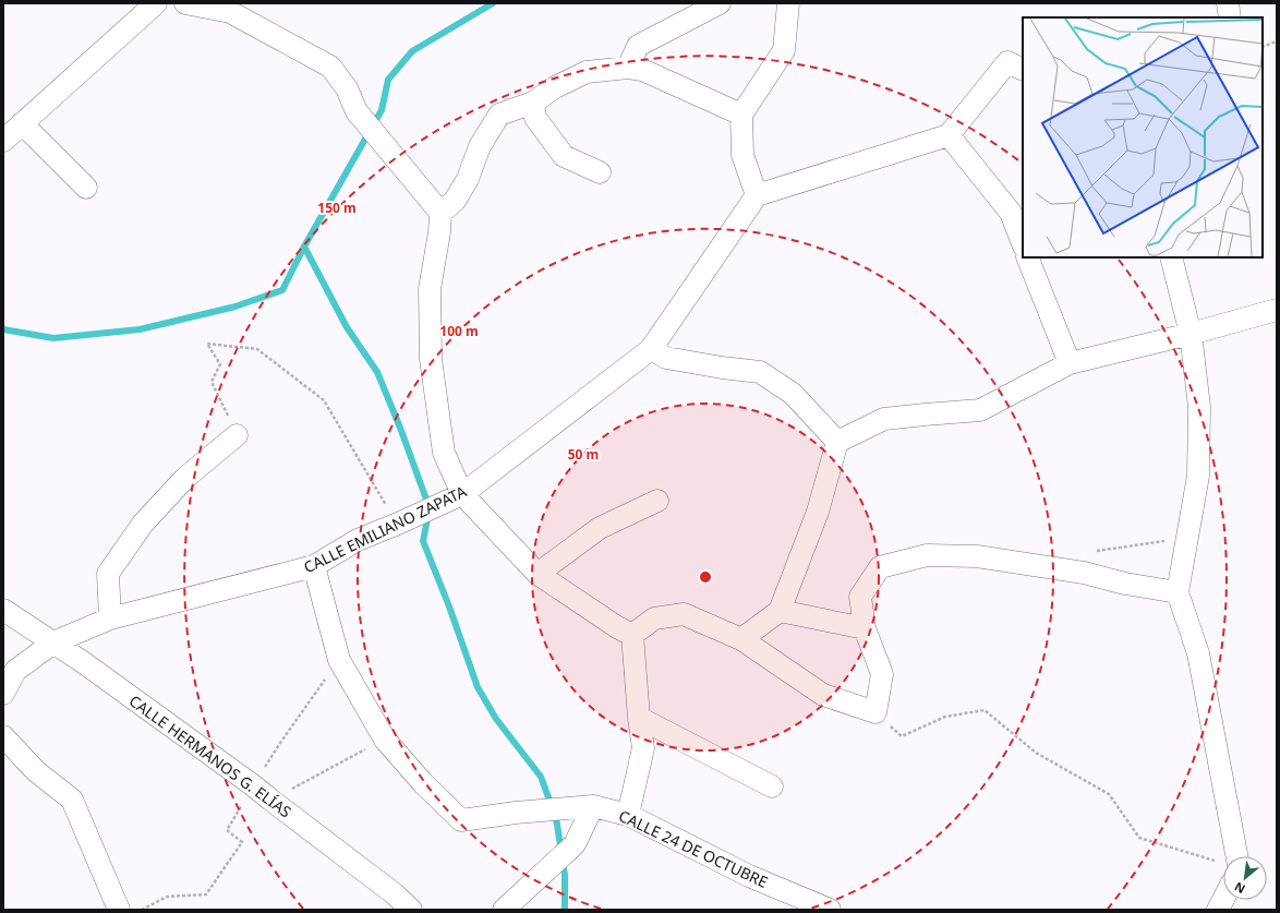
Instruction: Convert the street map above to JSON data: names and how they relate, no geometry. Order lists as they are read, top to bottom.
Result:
{
  "streets": {
    "street": ["CALLE EMILIANO ZAPATA", "CALLE HERMANOS G. ELÍAS", "CALLE 24 DE OCTUBRE"]
  },
  "crossings": [
    ["CALLE EMILIANO ZAPATA", "CALLE HERMANOS G. ELÍAS"],
    ["CALLE EMILIANO ZAPATA", "CALLE 24 DE OCTUBRE"]
  ],
  "north": "bottom left",
  "rings": ["150 m", "100 m", "50 m"]
}
